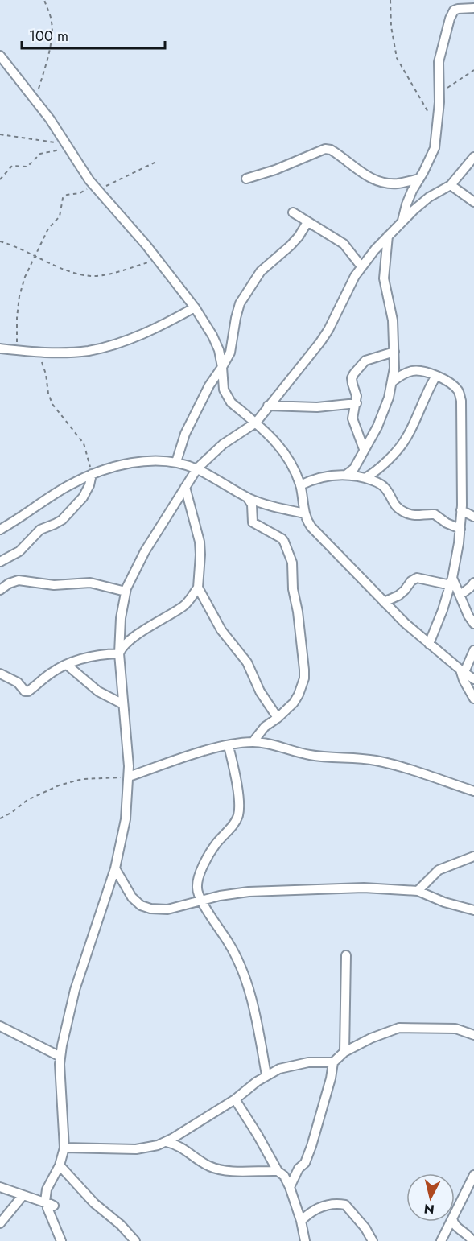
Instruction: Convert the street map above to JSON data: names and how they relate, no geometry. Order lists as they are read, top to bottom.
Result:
{
  "scale_bar": "100 m",
  "north": "bottom"
}
